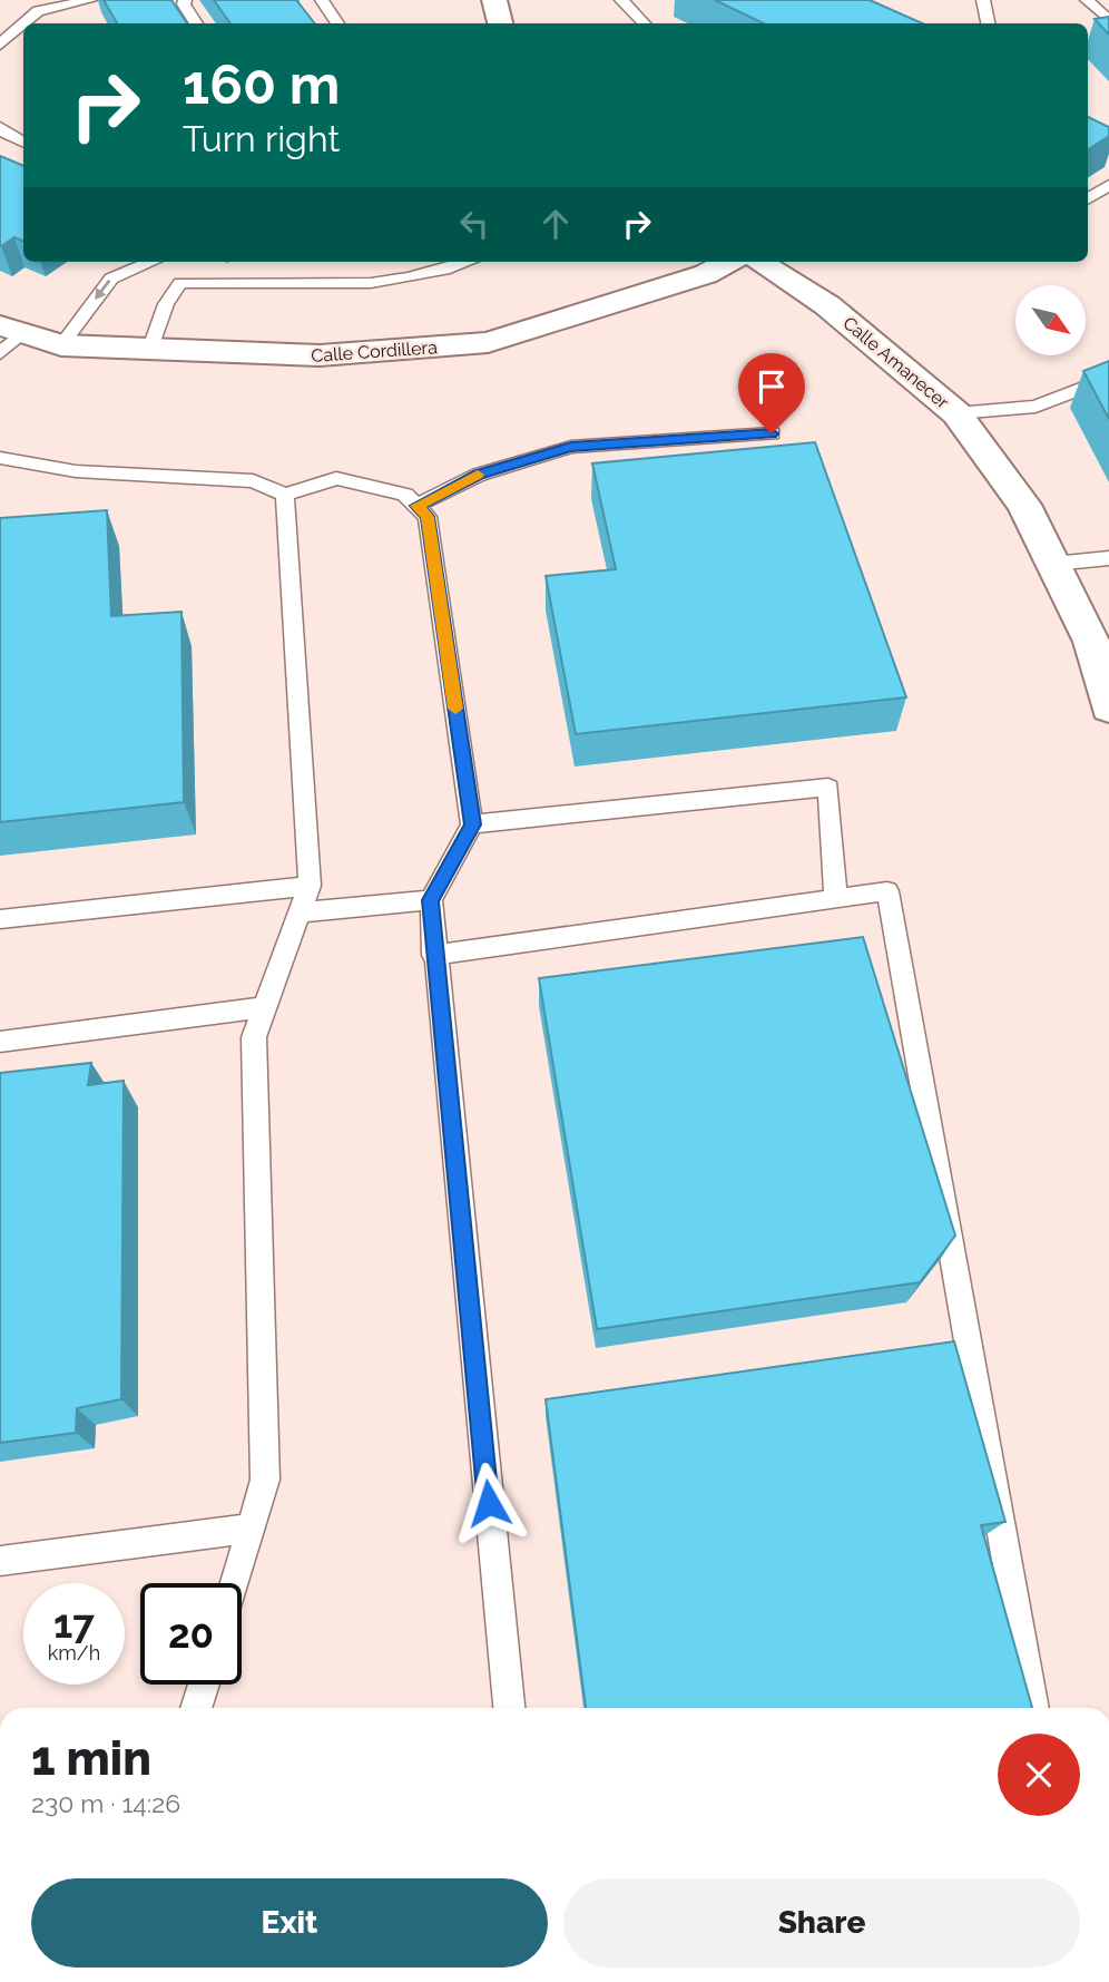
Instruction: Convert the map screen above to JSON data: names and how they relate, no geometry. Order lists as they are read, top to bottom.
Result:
{
  "streets": {
    "street": ["Calle Cordillera", "Calle Amanecer"]
  },
  "north": "bottom right",
  "page": {
    "turn": ["160 m", "Turn right"],
    "speed": "17 km/h",
    "limit": "20",
    "heading": ["1 min", "230 m · 14:26"],
    "buttons": ["Exit", "Share"]
  }
}
